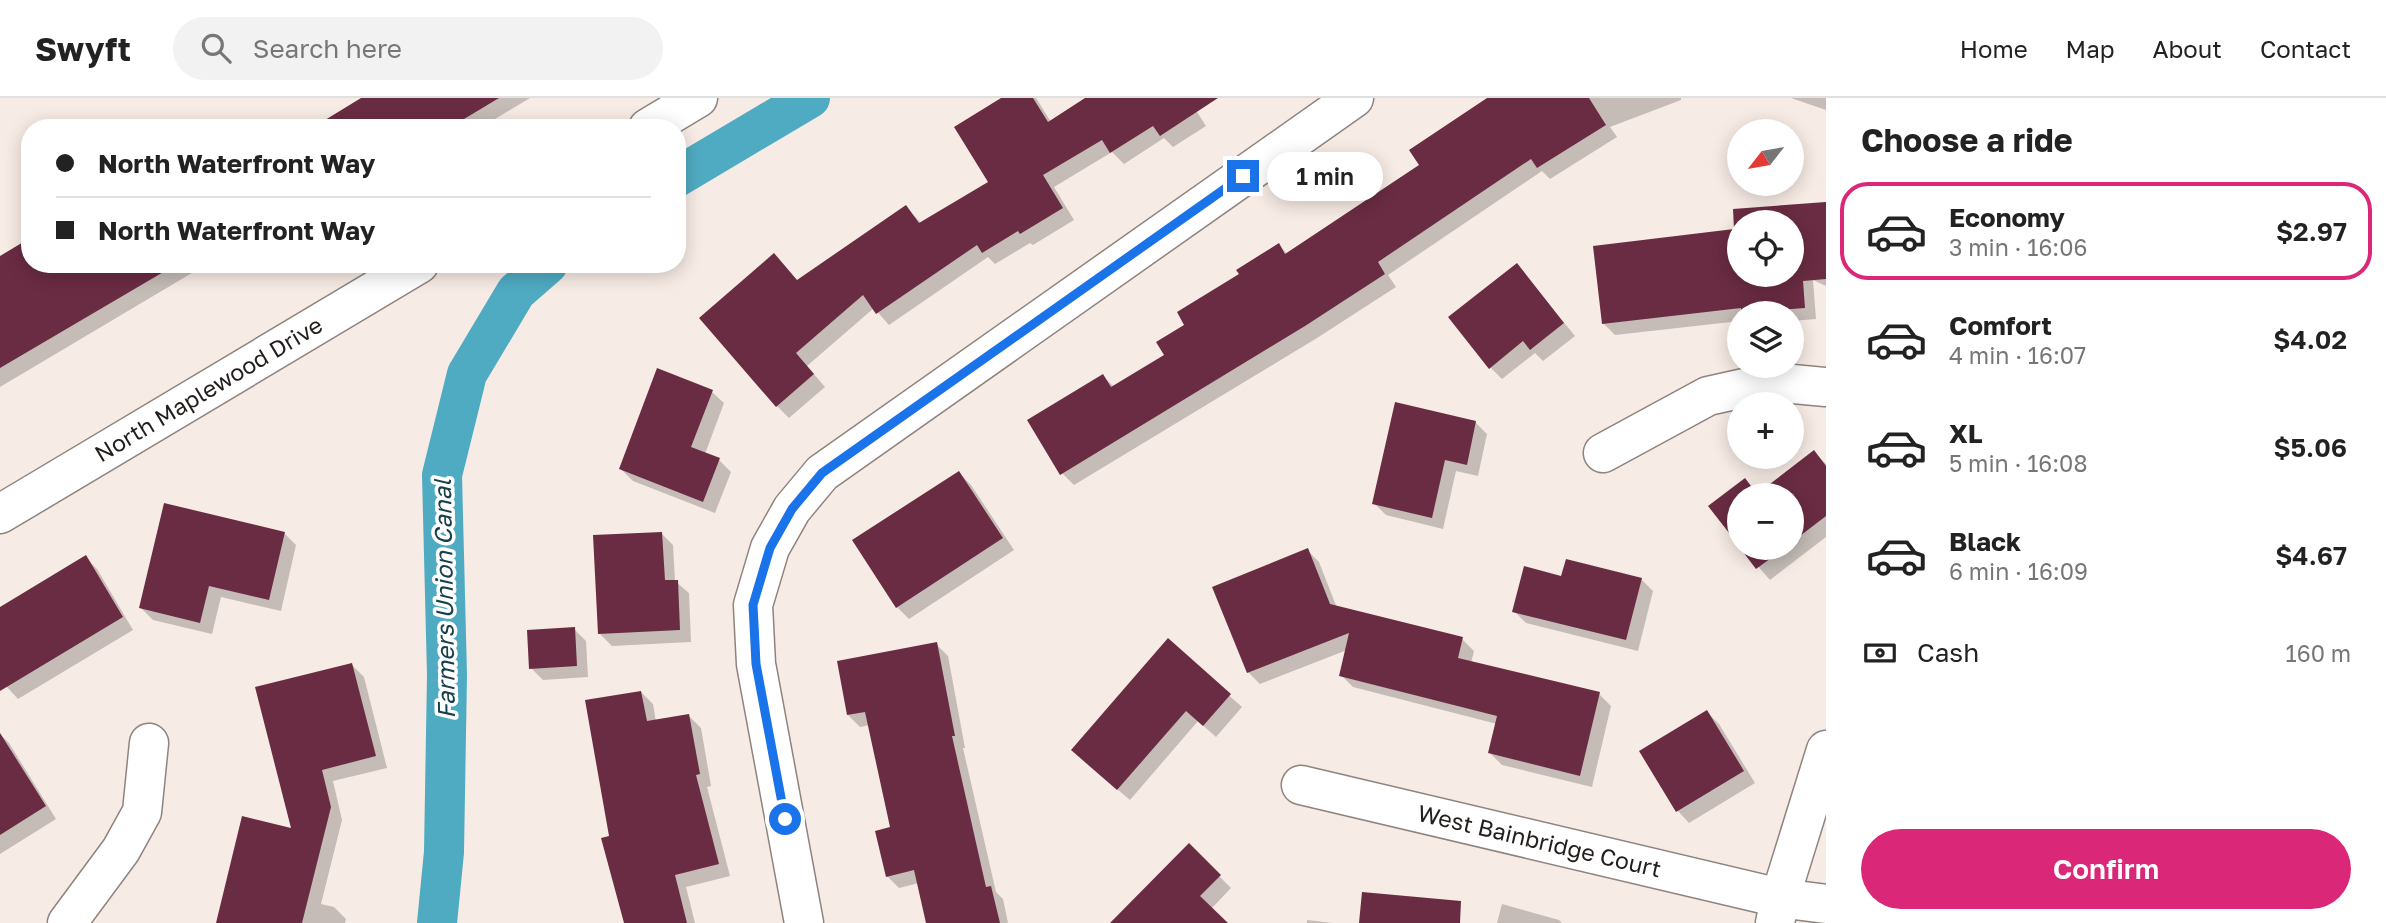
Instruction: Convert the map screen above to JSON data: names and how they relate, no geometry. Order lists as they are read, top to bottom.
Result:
{
  "streets": {
    "street": ["North Maplewood Drive", "West Bainbridge Court"]
  },
  "water": ["Farmers Union Canal"],
  "north": "bottom left",
  "page": {
    "header": "Swyft",
    "search": "Search here",
    "nav": [
      "Home",
      "Map",
      "About",
      "Contact"
    ],
    "heading": "Choose a ride",
    "map_buttons": ["+", "−"],
    "banner": ["North Waterfront Way", "North Waterfront Way"],
    "bubble": "1 min",
    "list": [
      {
        "name": "Economy",
        "note": "3 min · 16:06",
        "value": "$2.97"
      },
      {
        "name": "Comfort",
        "note": "4 min · 16:07",
        "value": "$4.02"
      },
      {
        "name": "XL",
        "note": "5 min · 16:08",
        "value": "$5.06"
      },
      {
        "name": "Black",
        "note": "6 min · 16:09",
        "value": "$4.67"
      }
    ],
    "pay": ["Cash", "160 m"],
    "buttons": "Confirm"
  }
}
